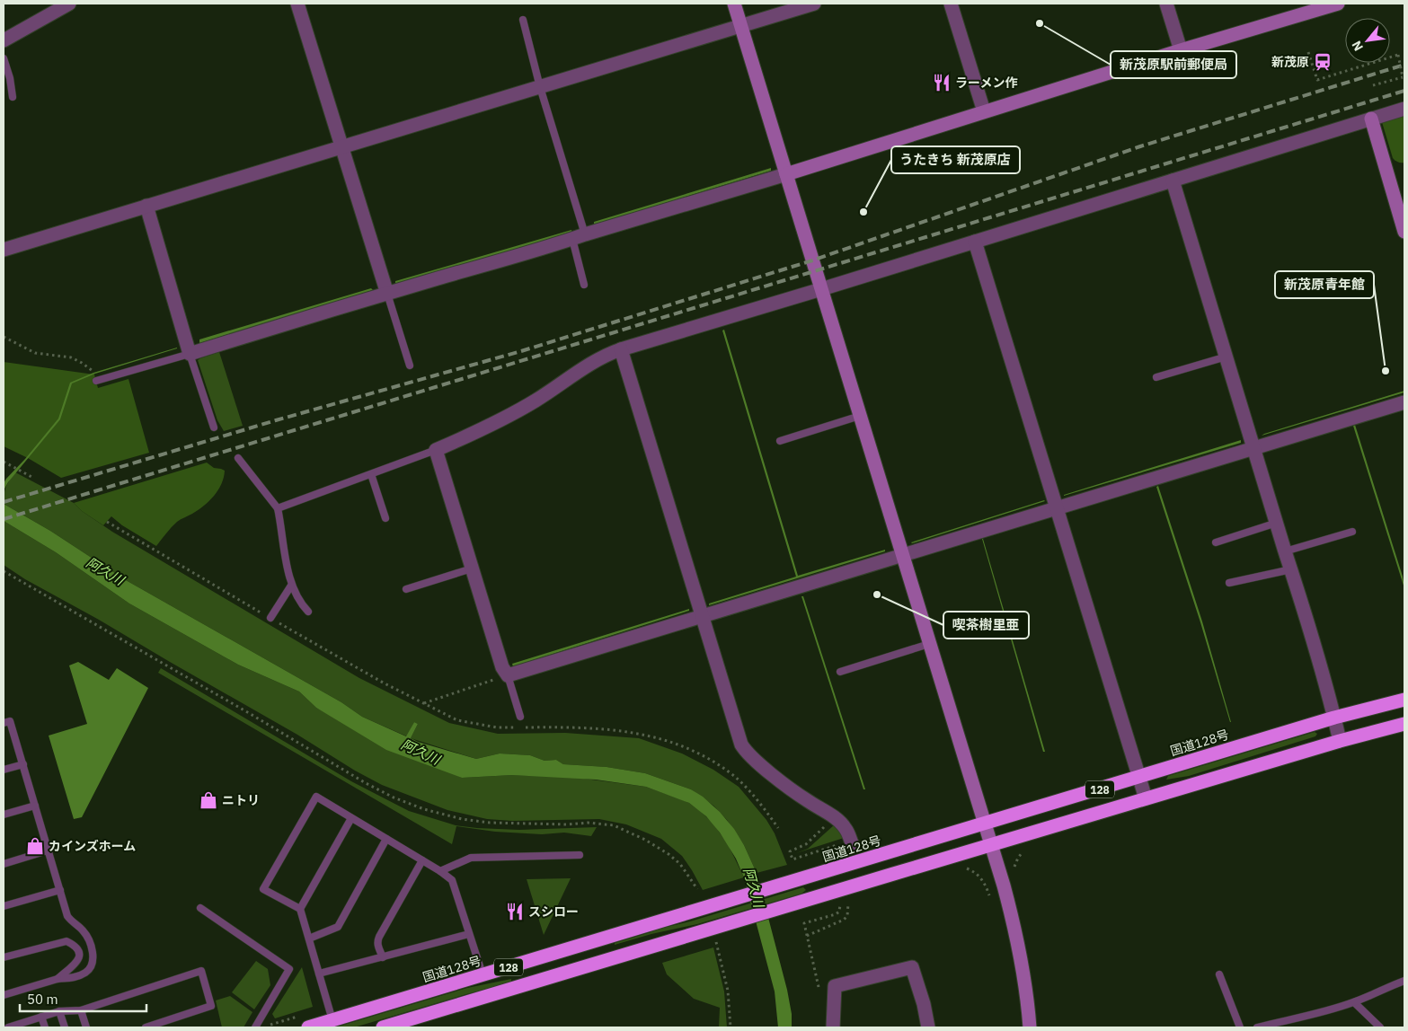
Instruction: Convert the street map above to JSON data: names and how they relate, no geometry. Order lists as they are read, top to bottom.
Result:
{
  "streets": {
    "highway": ["国道128号", "128"]
  },
  "water": ["阿久川"],
  "places": {
    "other": [
      "新茂原駅前郵便局",
      "うたきち 新茂原店",
      "新茂原青年館",
      "喫茶樹里亜"
    ],
    "station": ["新茂原"],
    "restaurant": ["ラーメン作", "スシロー"],
    "shop": ["ニトリ", "カインズホーム"]
  },
  "scale_bar": "50 m",
  "north": "bottom left"
}
